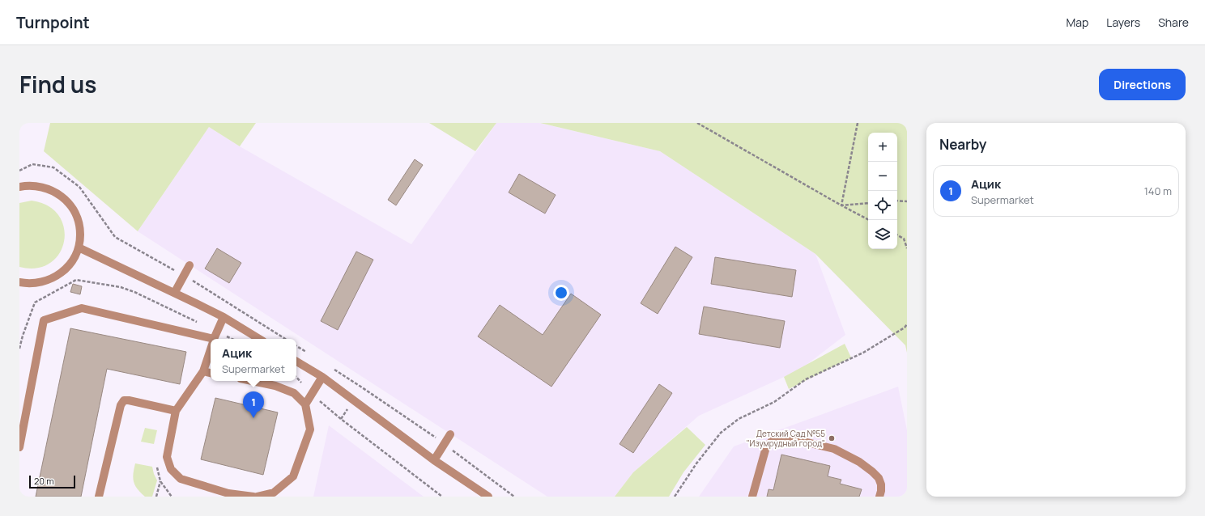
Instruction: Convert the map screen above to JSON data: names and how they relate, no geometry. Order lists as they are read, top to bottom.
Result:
{
  "places": ["Детский Сад №55 \"Изумрудный город\""],
  "scale_bar": "20 m",
  "page": {
    "header": "Turnpoint",
    "nav": ["Map", "Layers", "Share"],
    "title": "Find us",
    "buttons": "Directions",
    "heading": "Nearby",
    "map_buttons": ["+", "−"],
    "list": [
      {
        "mark": "1",
        "name": "Ацик",
        "note": "Supermarket",
        "value": "140 m"
      }
    ],
    "popup": ["Ацик", "Supermarket"],
    "pins": "1",
    "scale": "20 m"
  }
}
